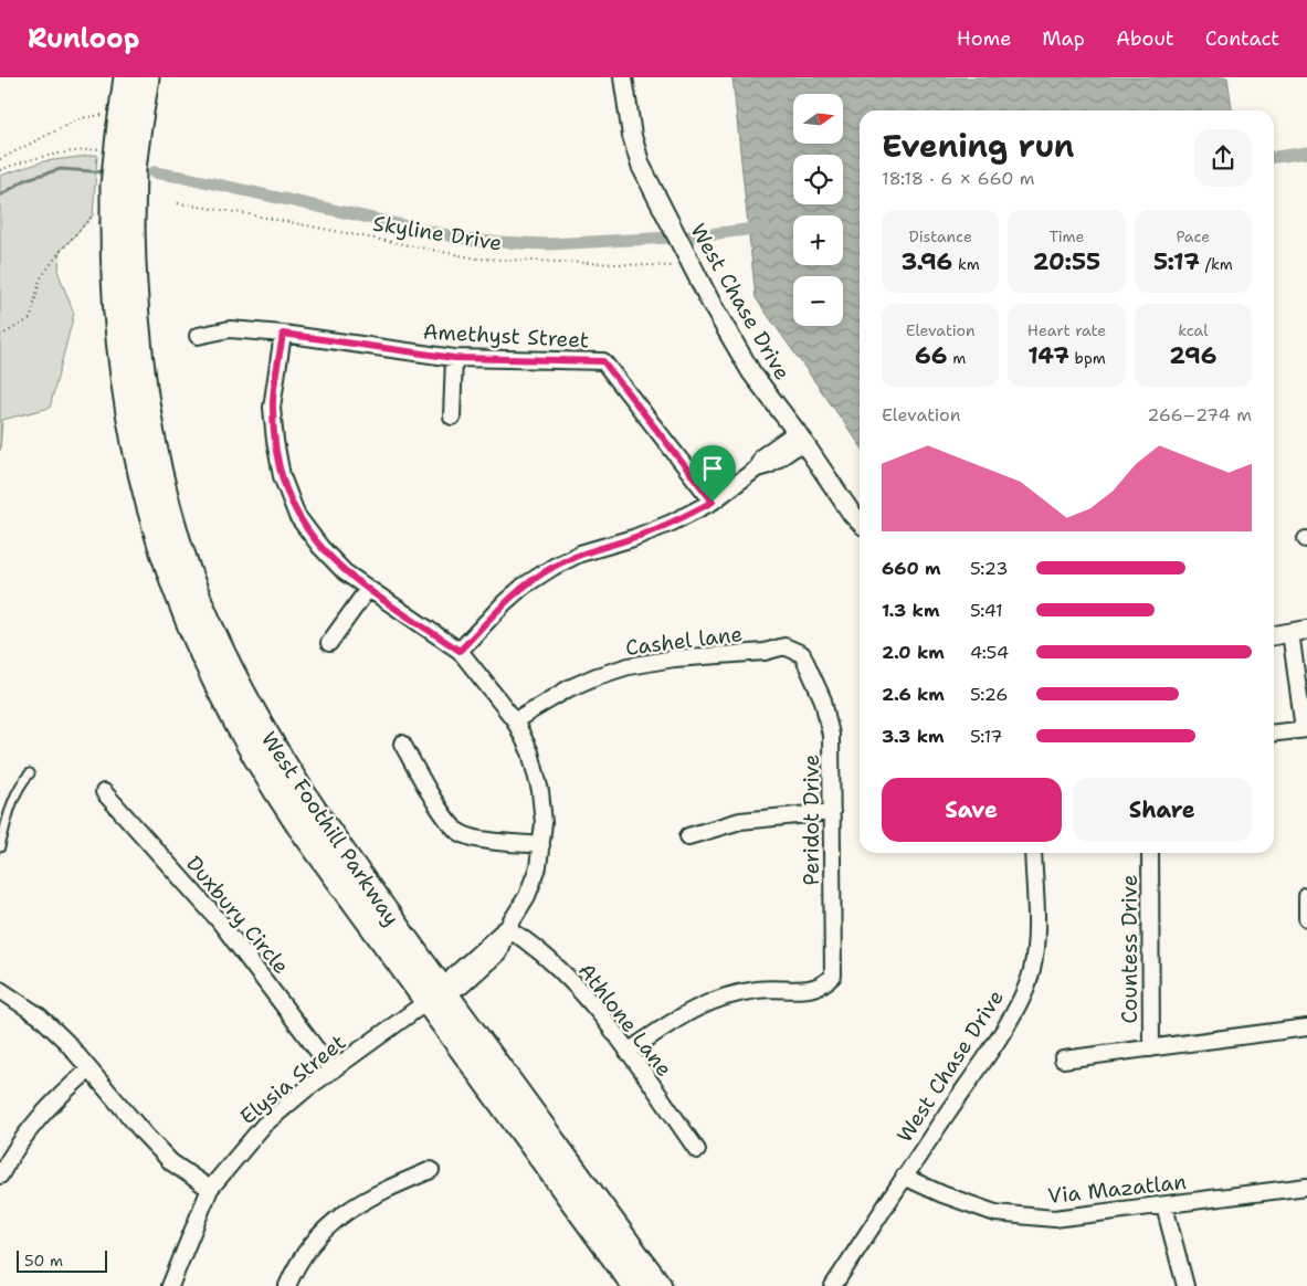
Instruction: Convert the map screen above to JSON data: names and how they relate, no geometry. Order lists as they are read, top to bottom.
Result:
{
  "streets": {
    "main road": ["West Foothill Parkway"],
    "street": [
      "West Chase Drive",
      "Amethyst Street",
      "Cashel lane",
      "Peridot Drive",
      "Duxbury Circle",
      "Countess Drive",
      "Athlone Lane",
      "Elysia Street",
      "Via Mazatlan"
    ],
    "path": ["Skyline Drive"]
  },
  "crossings": [
    ["Skyline Drive", "West Chase Drive"],
    ["West Chase Drive", "Via Mazatlan"],
    ["Amethyst Street", "Elysia Street"],
    ["Cashel lane", "Peridot Drive"],
    ["Cashel lane", "Elysia Street"],
    ["Peridot Drive", "Athlone Lane"],
    ["West Foothill Parkway", "Elysia Street"],
    ["Duxbury Circle", "Elysia Street"],
    ["Athlone Lane", "Elysia Street"]
  ],
  "scale_bar": "50 m",
  "north": "right",
  "page": {
    "header": "Runloop",
    "nav": [
      "Home",
      "Map",
      "About",
      "Contact"
    ],
    "map_buttons": ["+", "−"],
    "heading": ["Evening run", "18:18 · 6 × 660 m"],
    "stats": [
      ["Distance", "3.96 km"],
      ["Time", "20:55"],
      ["Pace", "5:17 /km"],
      ["Elevation", "66 m"],
      ["Heart rate", "147 bpm"],
      ["kcal", "296"]
    ],
    "chart": ["Elevation", "266–274 m"],
    "list": [
      {
        "name": "660 m",
        "note": "5:23"
      },
      {
        "name": "1.3 km",
        "note": "5:41"
      },
      {
        "name": "2.0 km",
        "note": "4:54"
      },
      {
        "name": "2.6 km",
        "note": "5:26"
      },
      {
        "name": "3.3 km",
        "note": "5:17"
      }
    ],
    "buttons": ["Save", "Share"],
    "scale": "50 m"
  }
}
